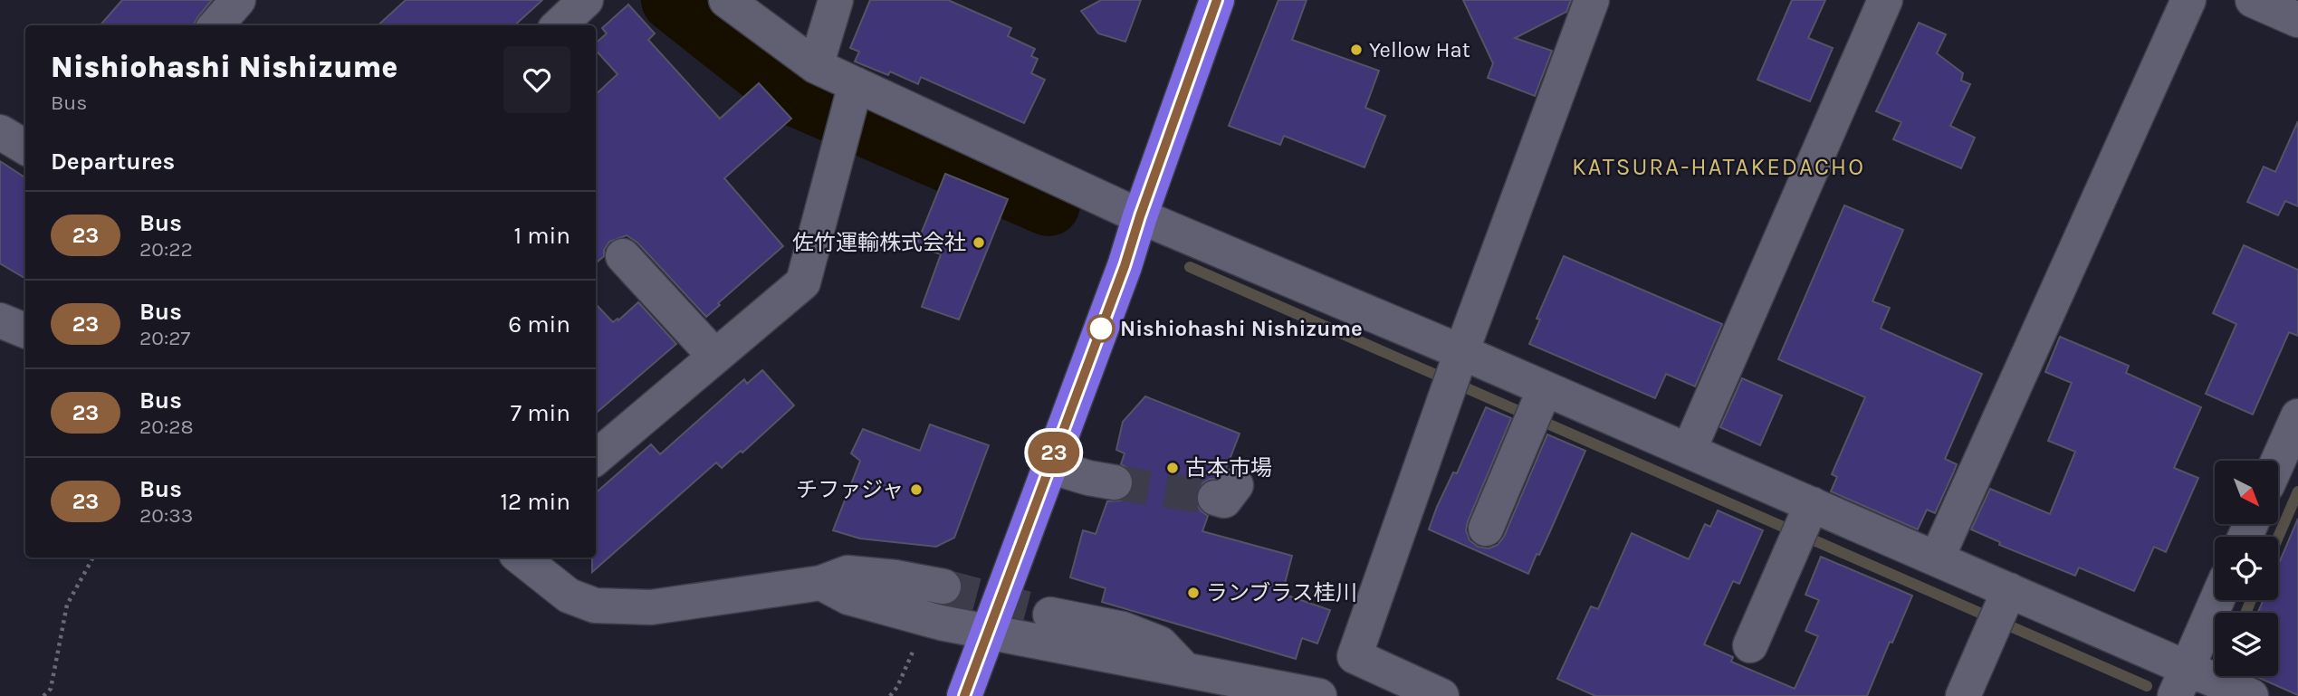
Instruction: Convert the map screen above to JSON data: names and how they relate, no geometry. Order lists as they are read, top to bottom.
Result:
{
  "districts": ["KATSURA-HATAKEDACHO"],
  "places": [
    "Yellow Hat",
    "佐竹運輸株式会社",
    "Nishiohashi Nishizume",
    "古本市場",
    "チファジャ",
    "ランブラス桂川"
  ],
  "lines": ["bus line 23"],
  "north": "bottom right",
  "page": {
    "on_map": "23",
    "heading": [
      ["Nishiohashi Nishizume", "Bus"],
      "Departures"
    ],
    "list": [
      {
        "mark": "23",
        "name": "Bus",
        "note": "20:22",
        "value": "1 min"
      },
      {
        "mark": "23",
        "name": "Bus",
        "note": "20:27",
        "value": "6 min"
      },
      {
        "mark": "23",
        "name": "Bus",
        "note": "20:28",
        "value": "7 min"
      },
      {
        "mark": "23",
        "name": "Bus",
        "note": "20:33",
        "value": "12 min"
      }
    ]
  }
}
